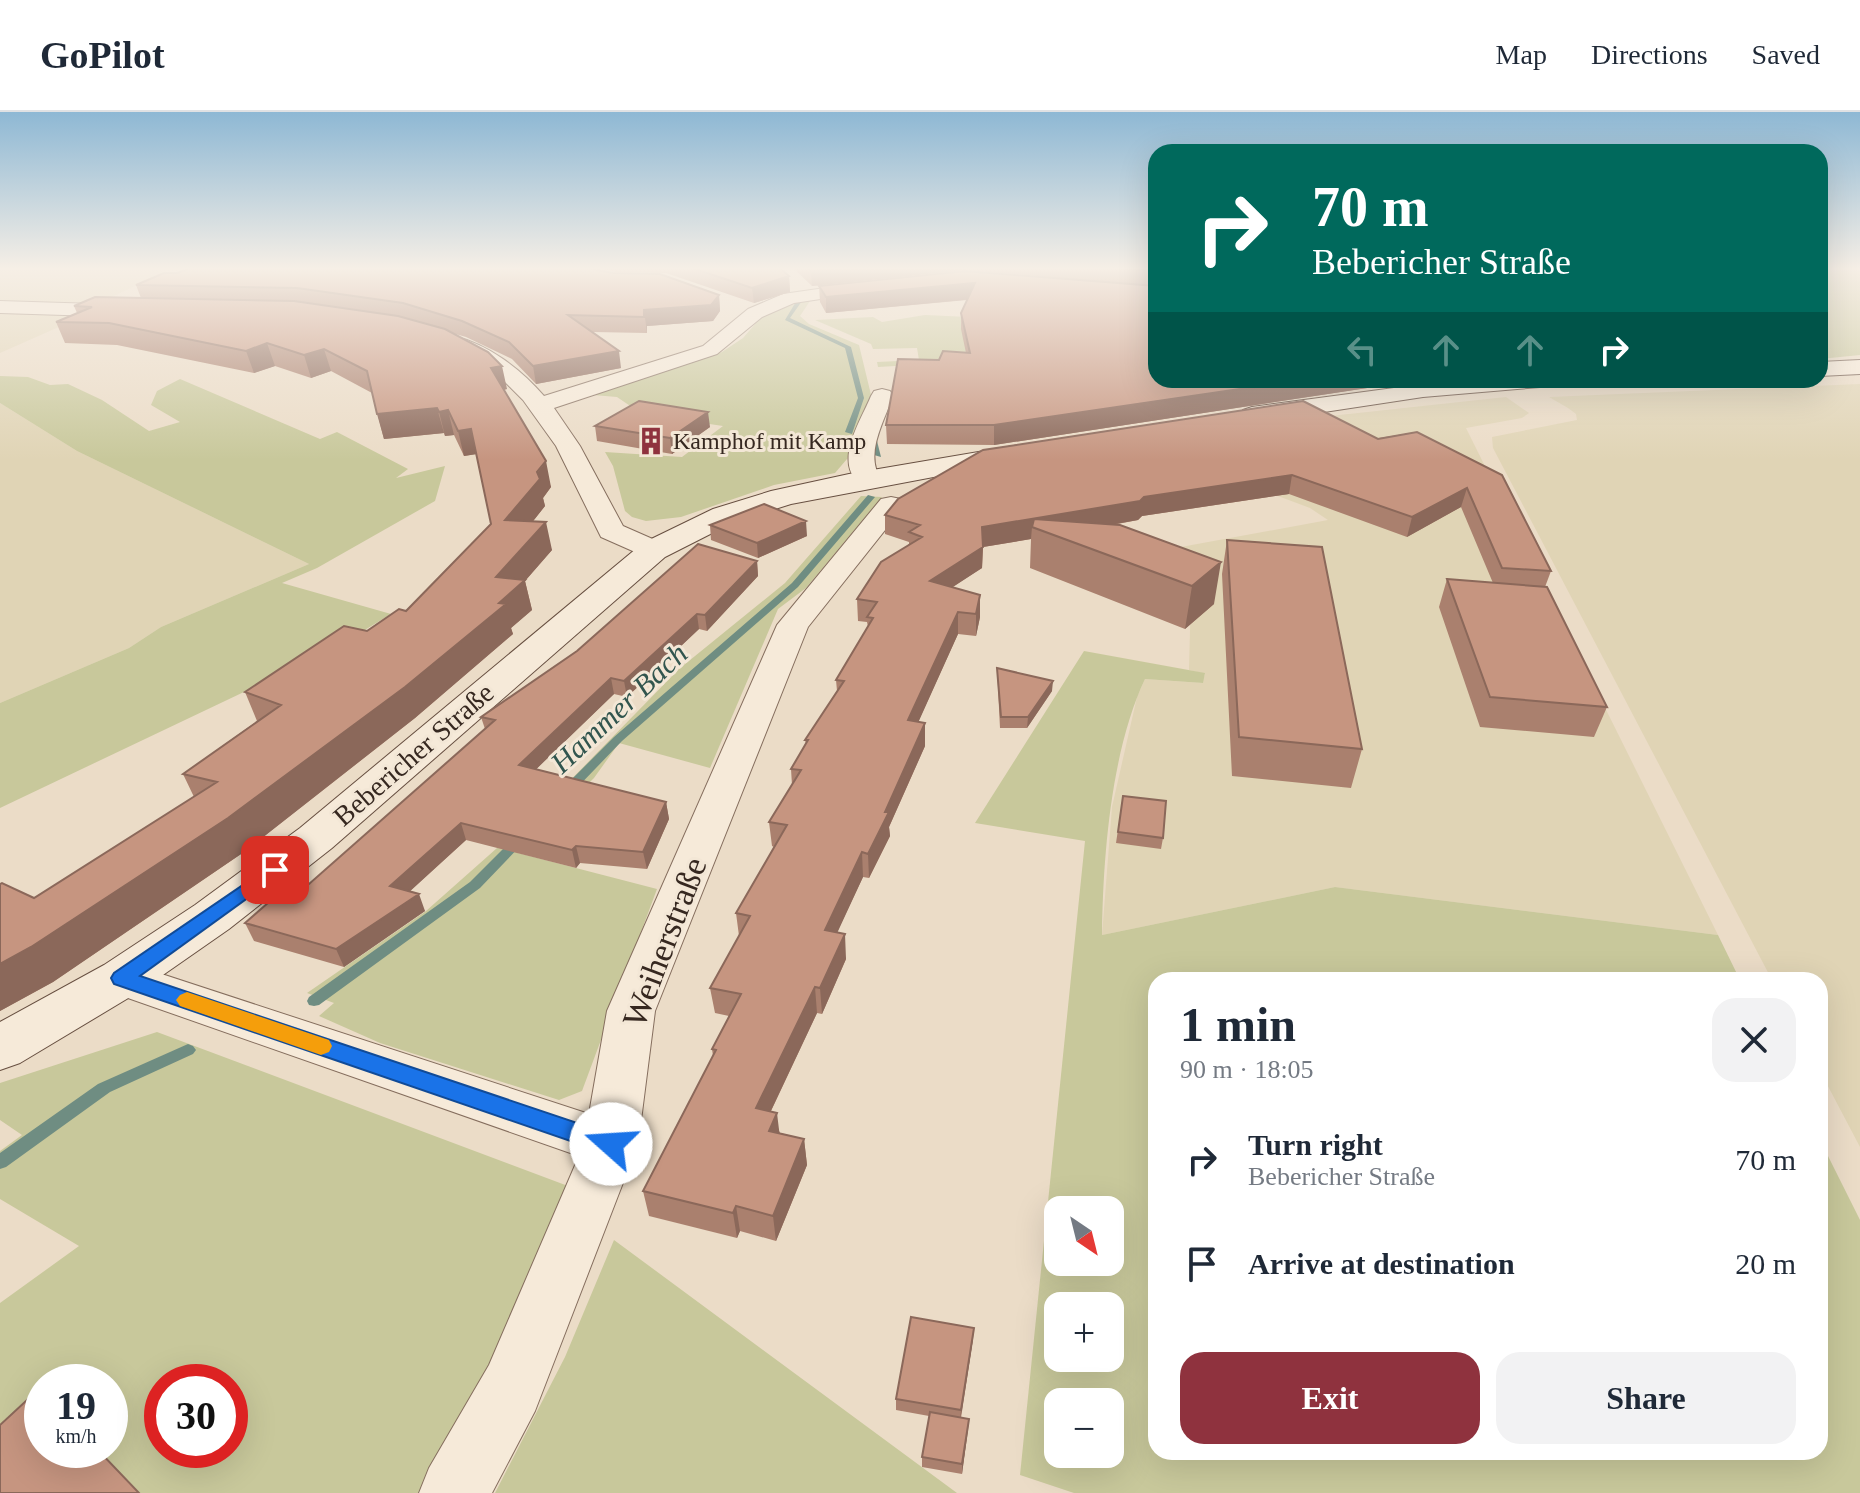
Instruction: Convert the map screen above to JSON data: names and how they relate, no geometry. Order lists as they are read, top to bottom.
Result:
{
  "streets": {
    "street": ["Bebericher Straße", "Weiherstraße"]
  },
  "crossings": [
    ["Bebericher Straße", "Weiherstraße"]
  ],
  "water": ["Hammer Bach"],
  "places": {
    "building": ["Kamphof mit Kamp"]
  },
  "north": "bottom right",
  "page": {
    "header": "GoPilot",
    "nav": ["Map", "Directions", "Saved"],
    "turn": ["70 m", "Bebericher Straße"],
    "heading": ["1 min", "90 m · 18:05"],
    "list": [
      {
        "name": "Turn right",
        "note": "Bebericher Straße",
        "value": "70 m"
      },
      {
        "name": "Arrive at destination",
        "value": "20 m"
      }
    ],
    "map_buttons": ["+", "−"],
    "buttons": ["Exit", "Share"],
    "speed": "19 km/h",
    "limit": "30"
  }
}
